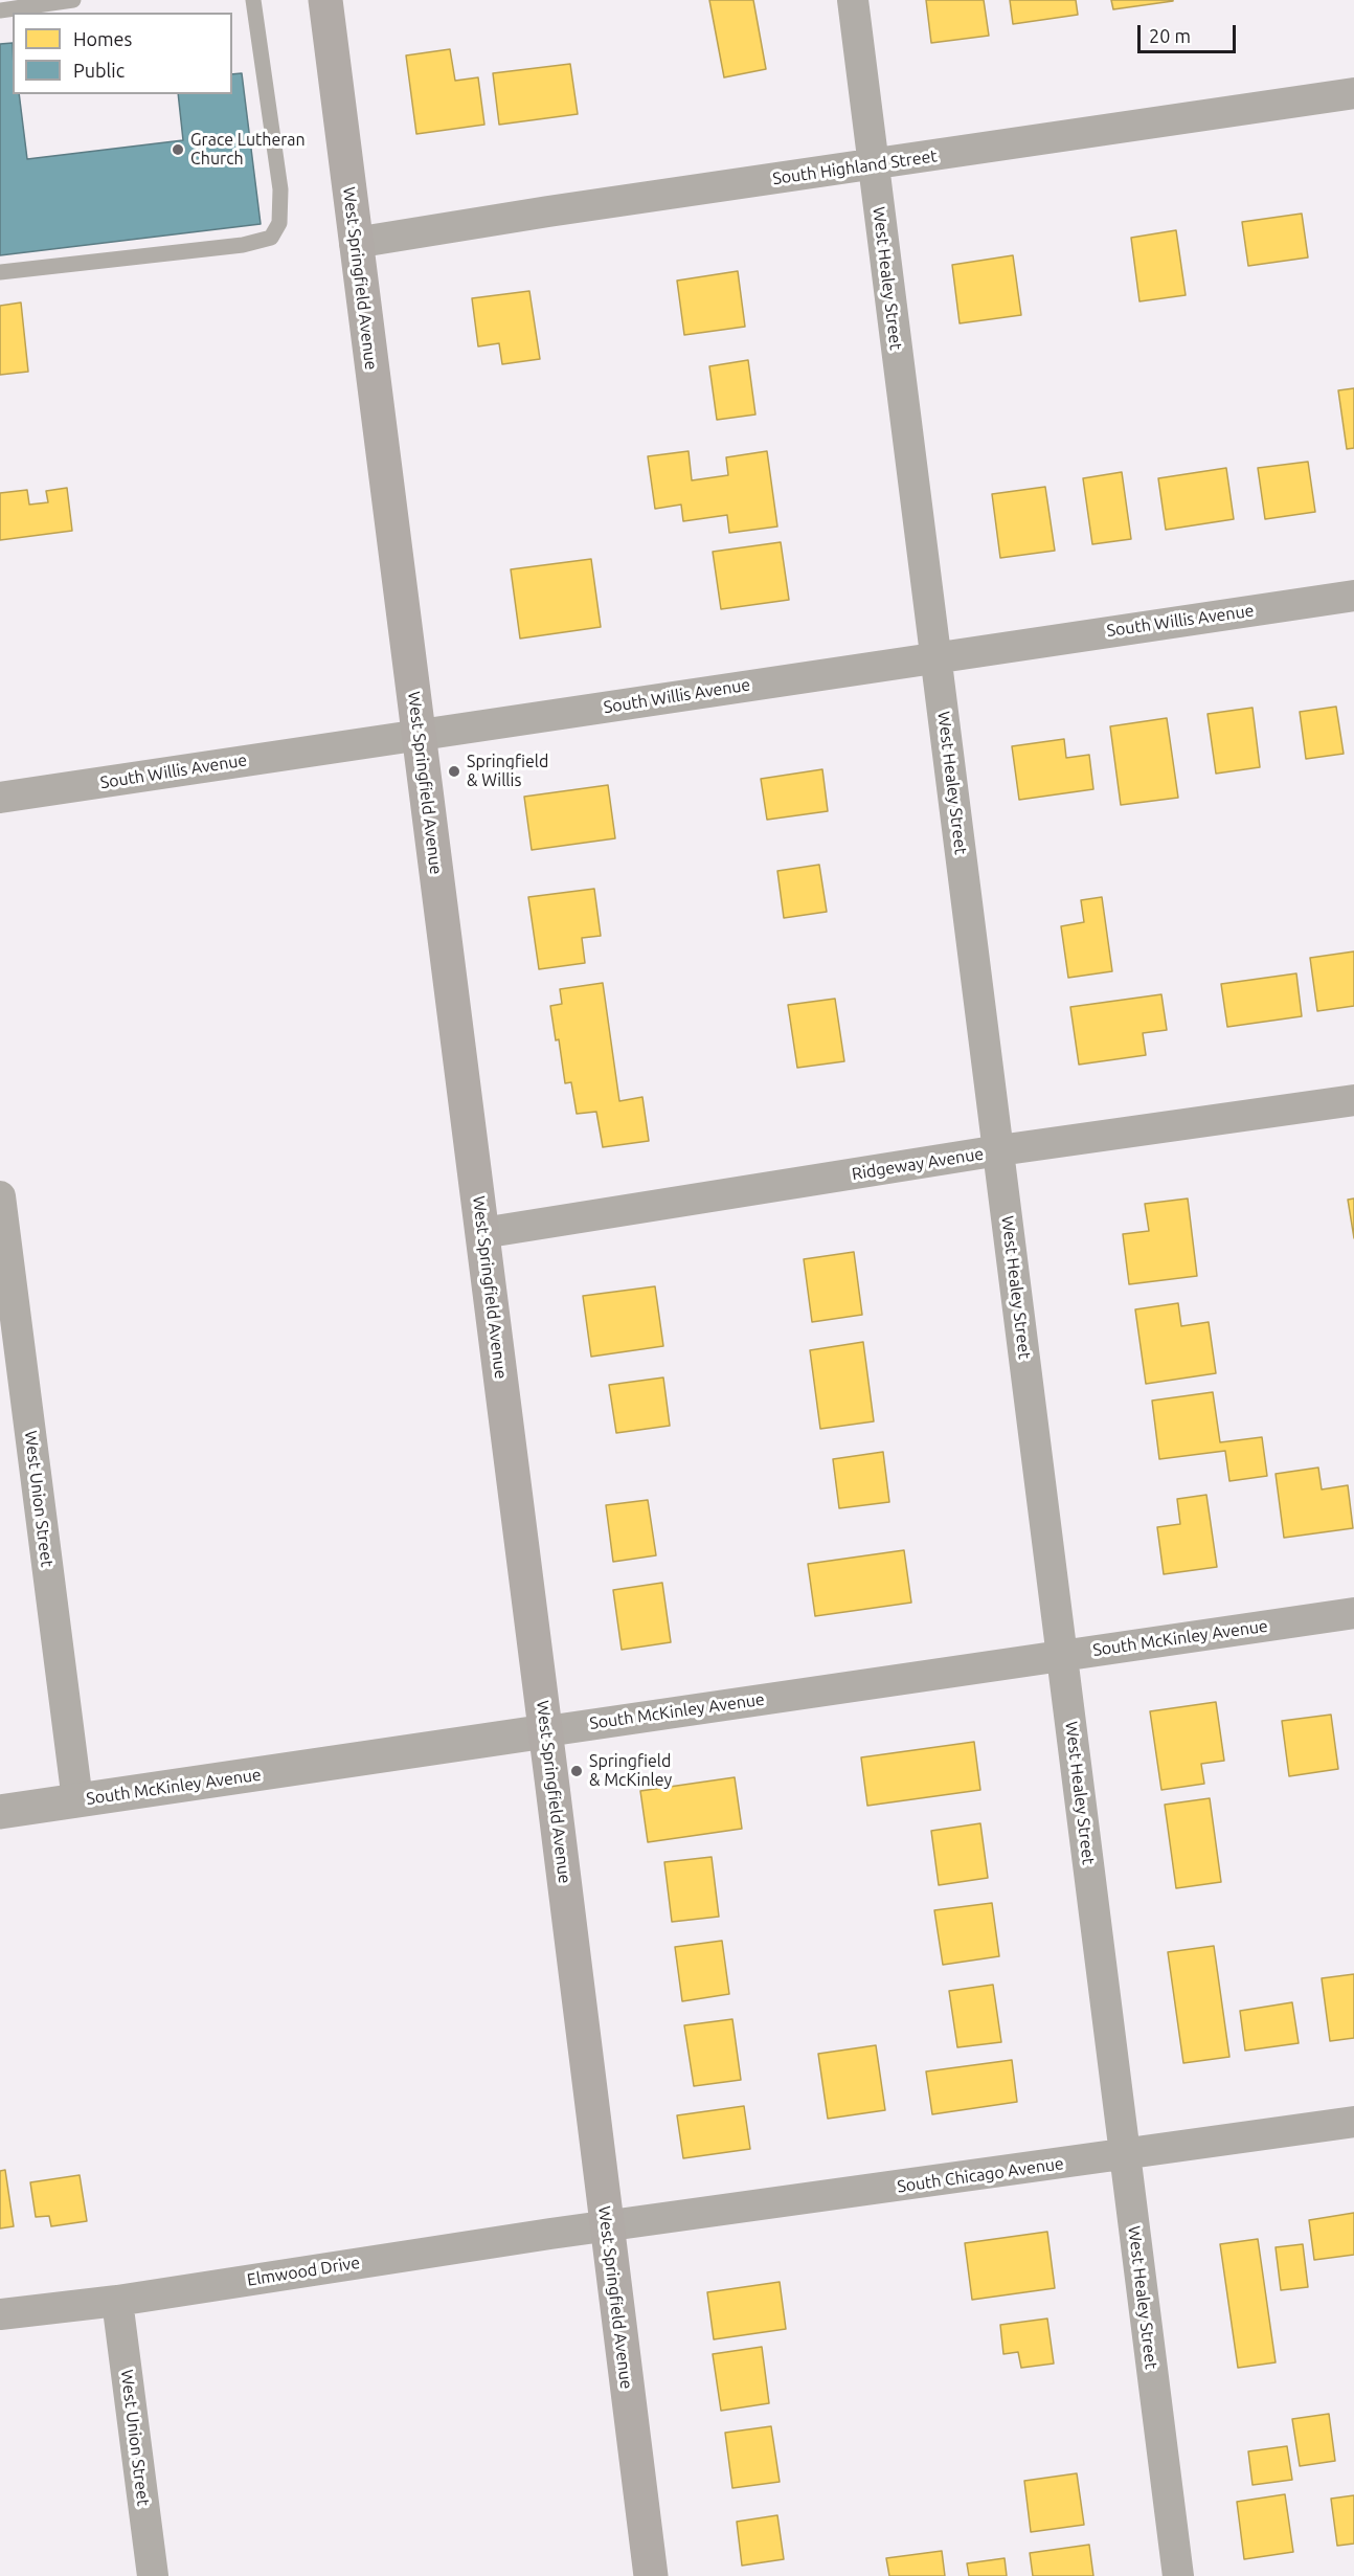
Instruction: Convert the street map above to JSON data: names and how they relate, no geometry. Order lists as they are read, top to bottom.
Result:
{
  "streets": {
    "main road": ["West Springfield Avenue"],
    "street": [
      "South Highland Street",
      "West Healey Street",
      "South Willis Avenue",
      "Ridgeway Avenue",
      "West Union Street",
      "South McKinley Avenue",
      "South Chicago Avenue",
      "Elmwood Drive"
    ]
  },
  "crossings": [
    ["South Highland Street", "West Springfield Avenue"],
    ["South Highland Street", "West Healey Street"],
    ["West Springfield Avenue", "South Willis Avenue"],
    ["West Springfield Avenue", "Ridgeway Avenue"],
    ["West Springfield Avenue", "South McKinley Avenue"],
    ["West Springfield Avenue", "South Chicago Avenue"],
    ["West Springfield Avenue", "Elmwood Drive"],
    ["West Healey Street", "South Willis Avenue"],
    ["West Healey Street", "Ridgeway Avenue"],
    ["West Healey Street", "South McKinley Avenue"],
    ["West Healey Street", "South Chicago Avenue"],
    ["West Union Street", "South McKinley Avenue"],
    ["West Union Street", "Elmwood Drive"],
    ["South Chicago Avenue", "Elmwood Drive"]
  ],
  "places": ["Grace Lutheran Church", "Springfield & Willis", "Springfield & McKinley"],
  "legend": ["Homes", "Public"],
  "scale_bar": "20 m"
}
